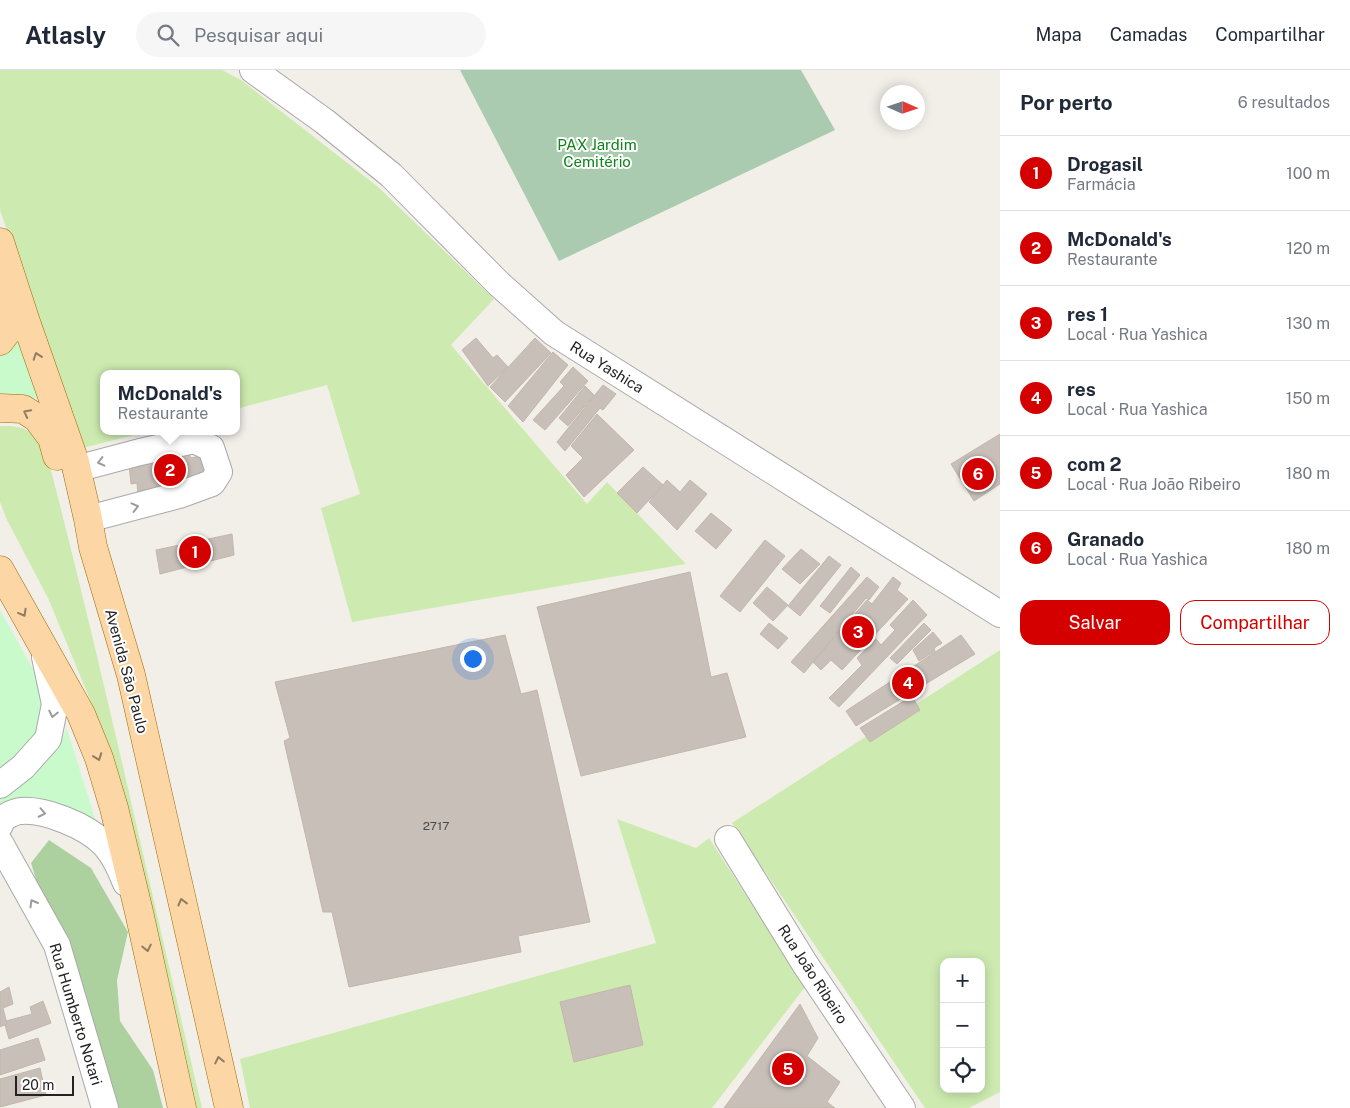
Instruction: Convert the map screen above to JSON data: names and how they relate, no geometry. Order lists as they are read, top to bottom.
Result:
{
  "streets": {
    "main road": ["Avenida São Paulo"],
    "street": ["Rua Yashica", "Rua Joāo Ribeiro", "Rua Humberto Notari"]
  },
  "one_way": ["Rua Humberto Notari"],
  "parks": ["PAX Jardim Cemitério"],
  "house_numbers": ["2717"],
  "scale_bar": "20 m",
  "north": "right",
  "page": {
    "header": "Atlasly",
    "search": "Pesquisar aqui",
    "nav": ["Mapa", "Camadas", "Compartilhar"],
    "heading": ["Por perto", "6 resultados"],
    "list": [
      {
        "mark": "1",
        "name": "Drogasil",
        "note": "Farmácia",
        "value": "100 m"
      },
      {
        "mark": "2",
        "name": "McDonald's",
        "note": "Restaurante",
        "value": "120 m"
      },
      {
        "mark": "3",
        "name": "res 1",
        "note": "Local · Rua Yashica",
        "value": "130 m"
      },
      {
        "mark": "4",
        "name": "res",
        "note": "Local · Rua Yashica",
        "value": "150 m"
      },
      {
        "mark": "5",
        "name": "com 2",
        "note": "Local · Rua Joāo Ribeiro",
        "value": "180 m"
      },
      {
        "mark": "6",
        "name": "Granado",
        "note": "Local · Rua Yashica",
        "value": "180 m"
      }
    ],
    "popup": ["McDonald's", "Restaurante"],
    "pins": [
      "2",
      "6",
      "1",
      "3",
      "4",
      "5"
    ],
    "buttons": ["Salvar", "Compartilhar"],
    "map_buttons": ["+", "−"],
    "scale": "20 m"
  }
}
